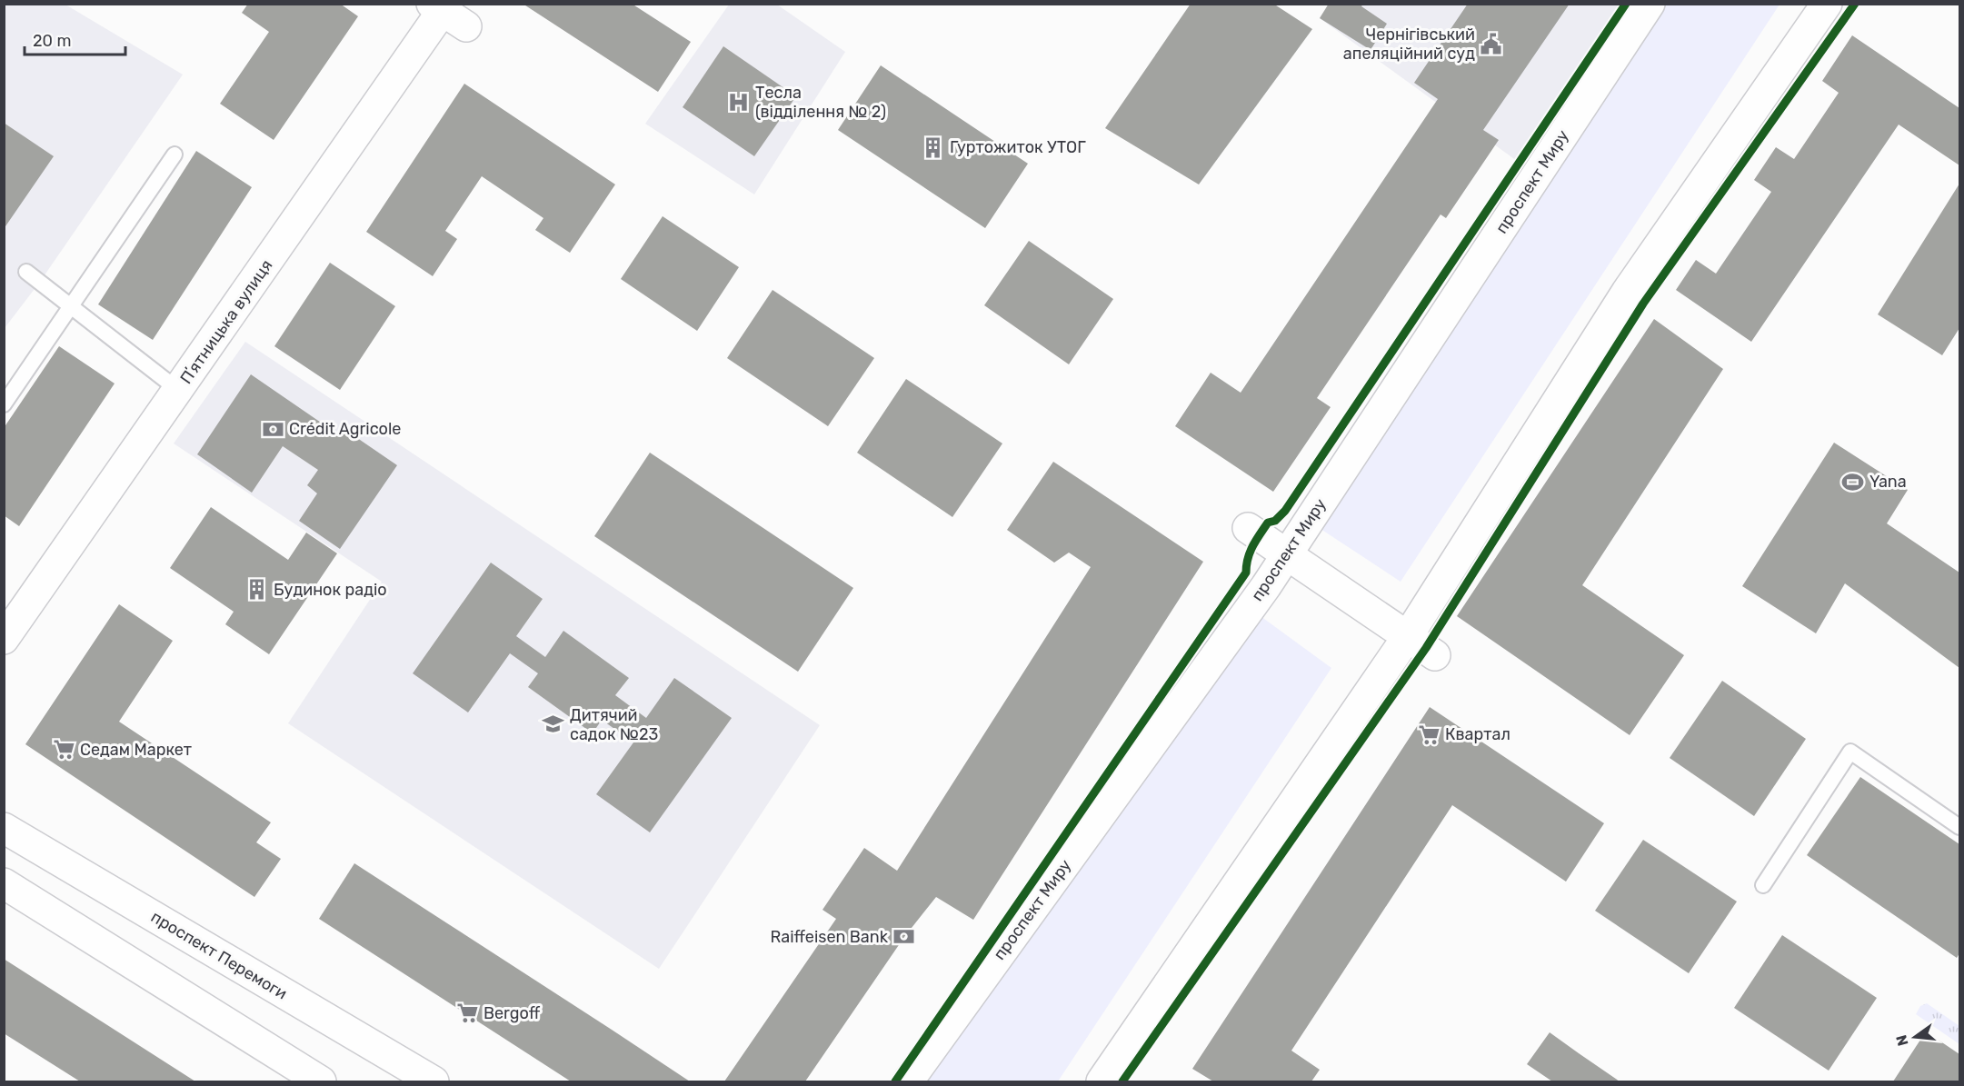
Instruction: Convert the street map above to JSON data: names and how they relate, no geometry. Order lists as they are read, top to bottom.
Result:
{
  "streets": {
    "main road": ["проспект Миру", "Пʼятницька вулиця", "проспект Перемоги"]
  },
  "places": {
    "public building": ["Чернігівський апеляційний суд"],
    "hospital": ["Тесла (відділення № 2)"],
    "building": ["Гуртожиток УТОГ", "Будинок радіо"],
    "bank": ["Crédit Agricole", "Raiffeisen Bank"],
    "sports": ["Yana"],
    "school or university": ["Дитячий садок №23"],
    "supermarket": ["Квартал", "Седам Маркет", "Bergoff"]
  },
  "scale_bar": "20 m",
  "north": "left"
}
